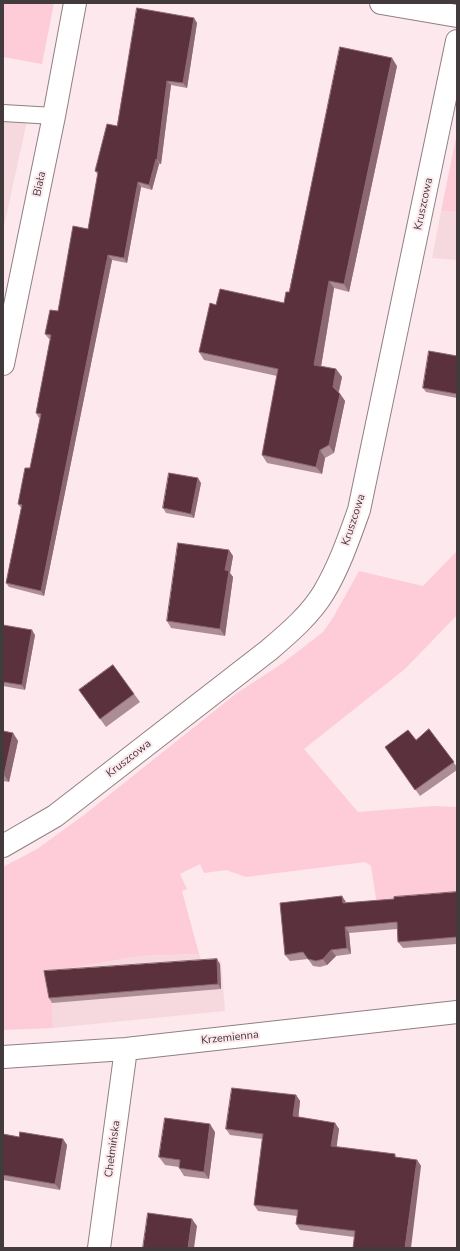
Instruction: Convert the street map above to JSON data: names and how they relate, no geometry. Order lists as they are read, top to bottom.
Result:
{
  "streets": {
    "street": [
      "Biała",
      "Kruszcowa",
      "Krzemienna",
      "Chełmińska"
    ]
  },
  "crossings": [
    ["Krzemienna", "Chełmińska"]
  ]
}
